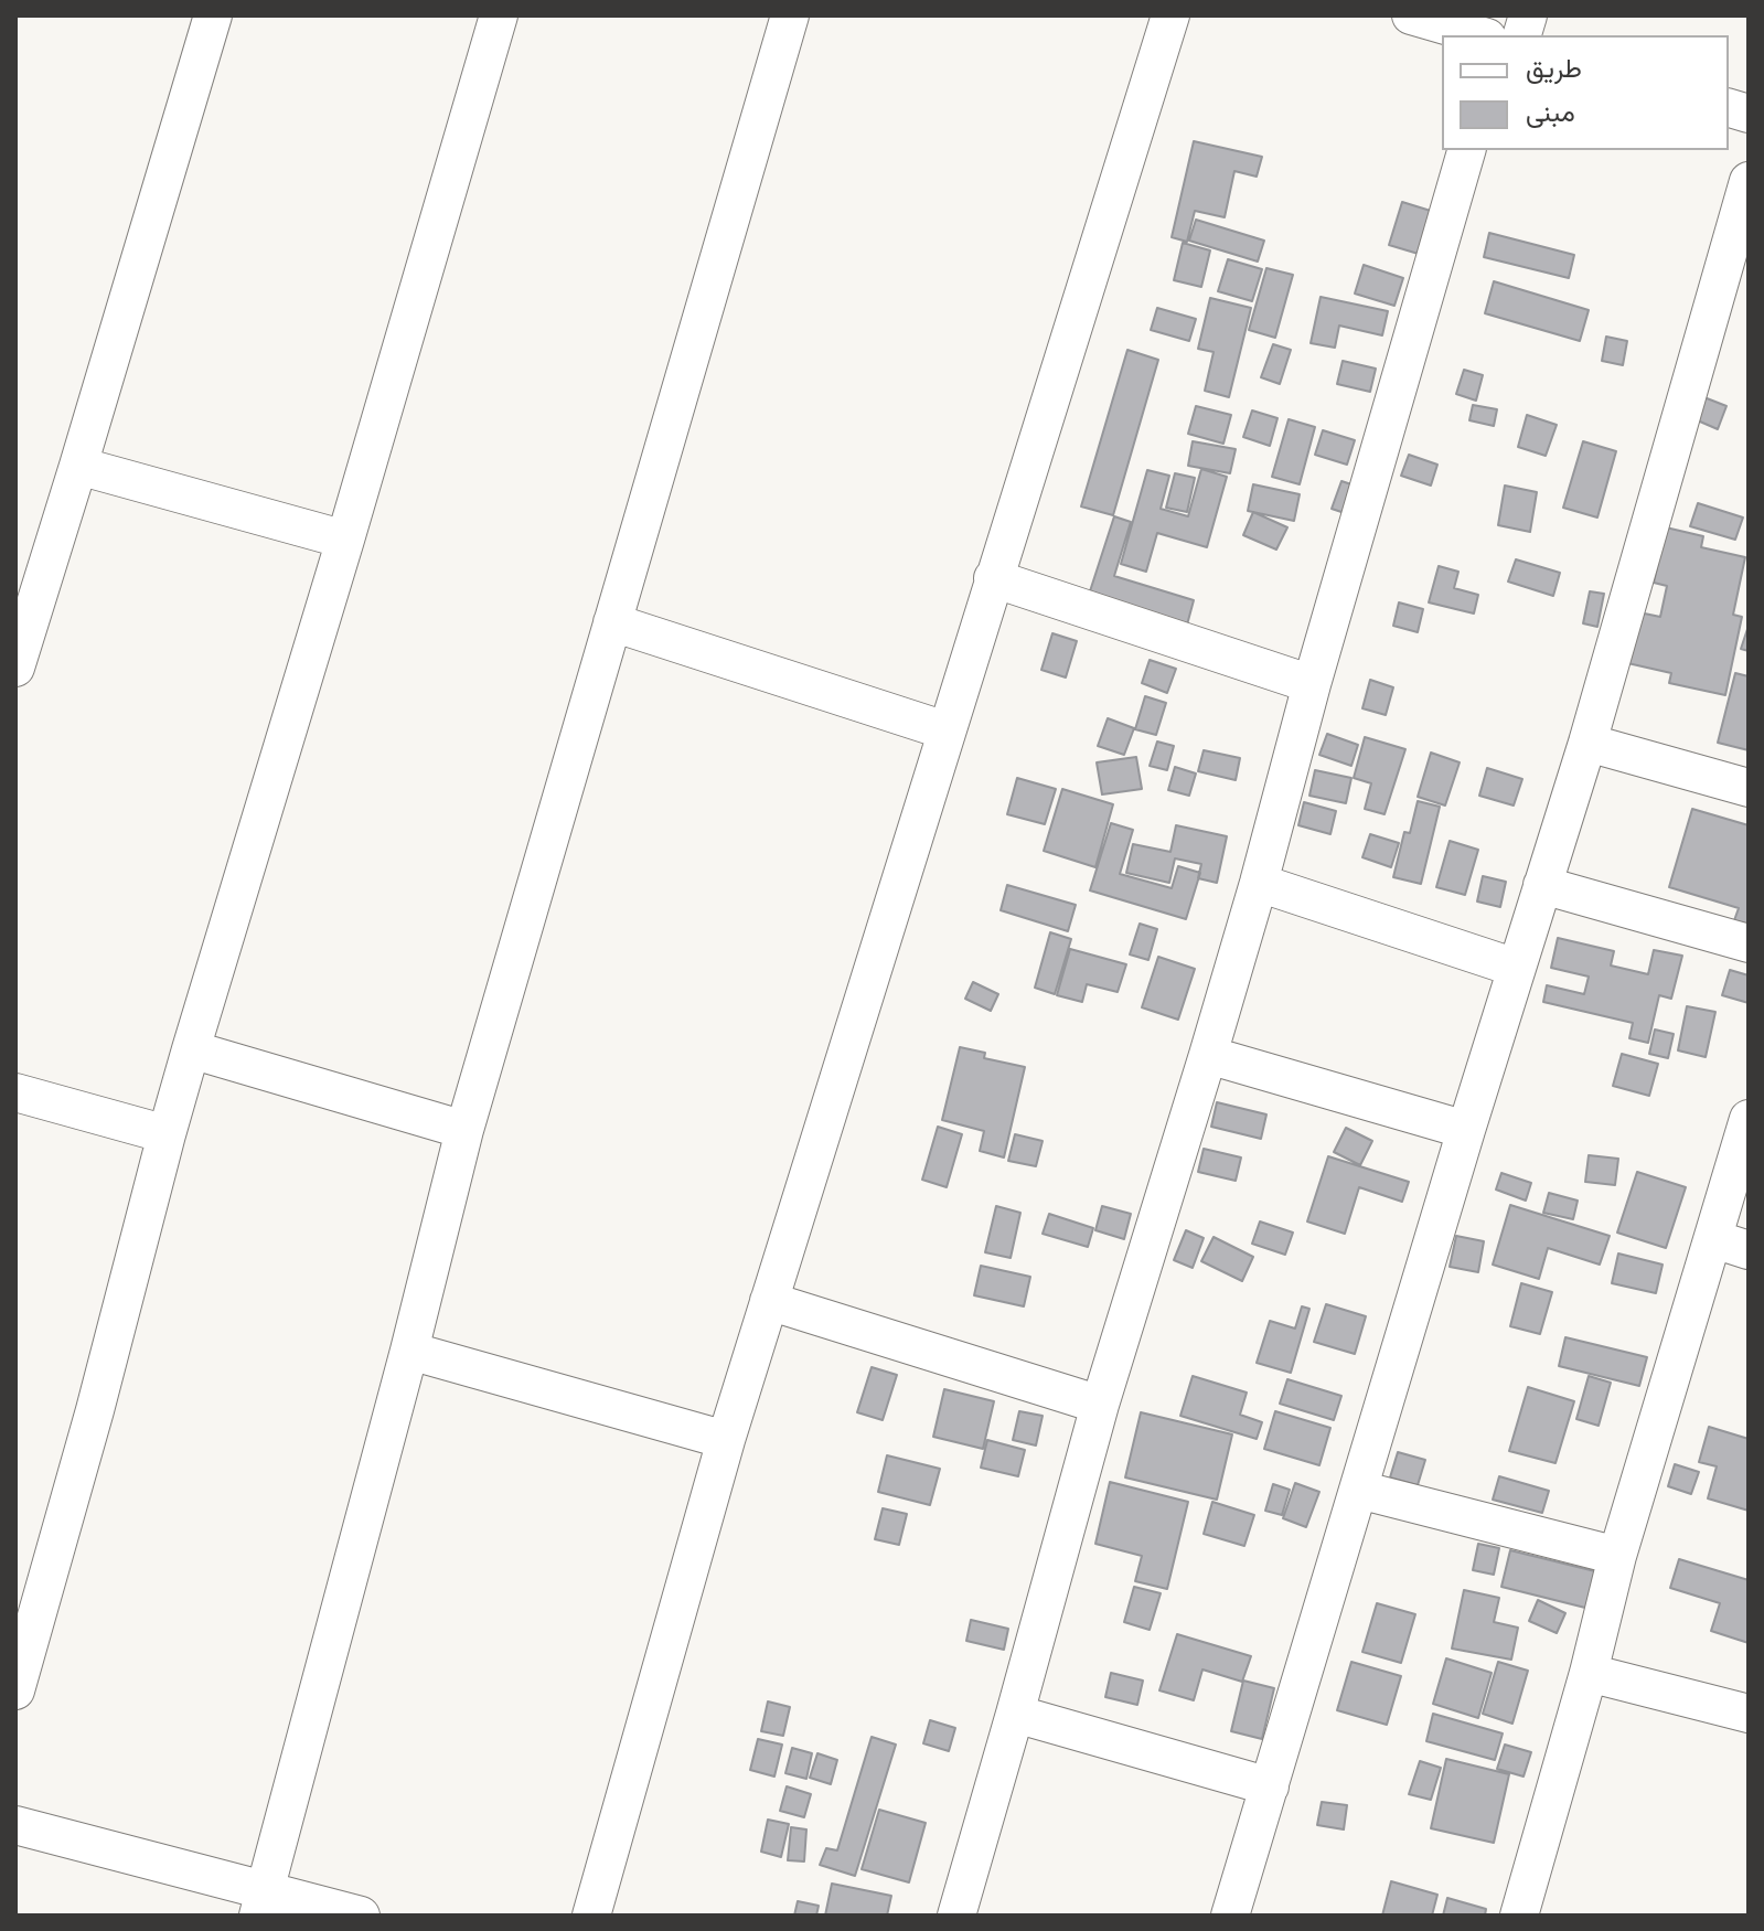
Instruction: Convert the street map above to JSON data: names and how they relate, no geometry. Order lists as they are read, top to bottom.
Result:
{
  "legend": ["طريق", "مبنى"]
}
